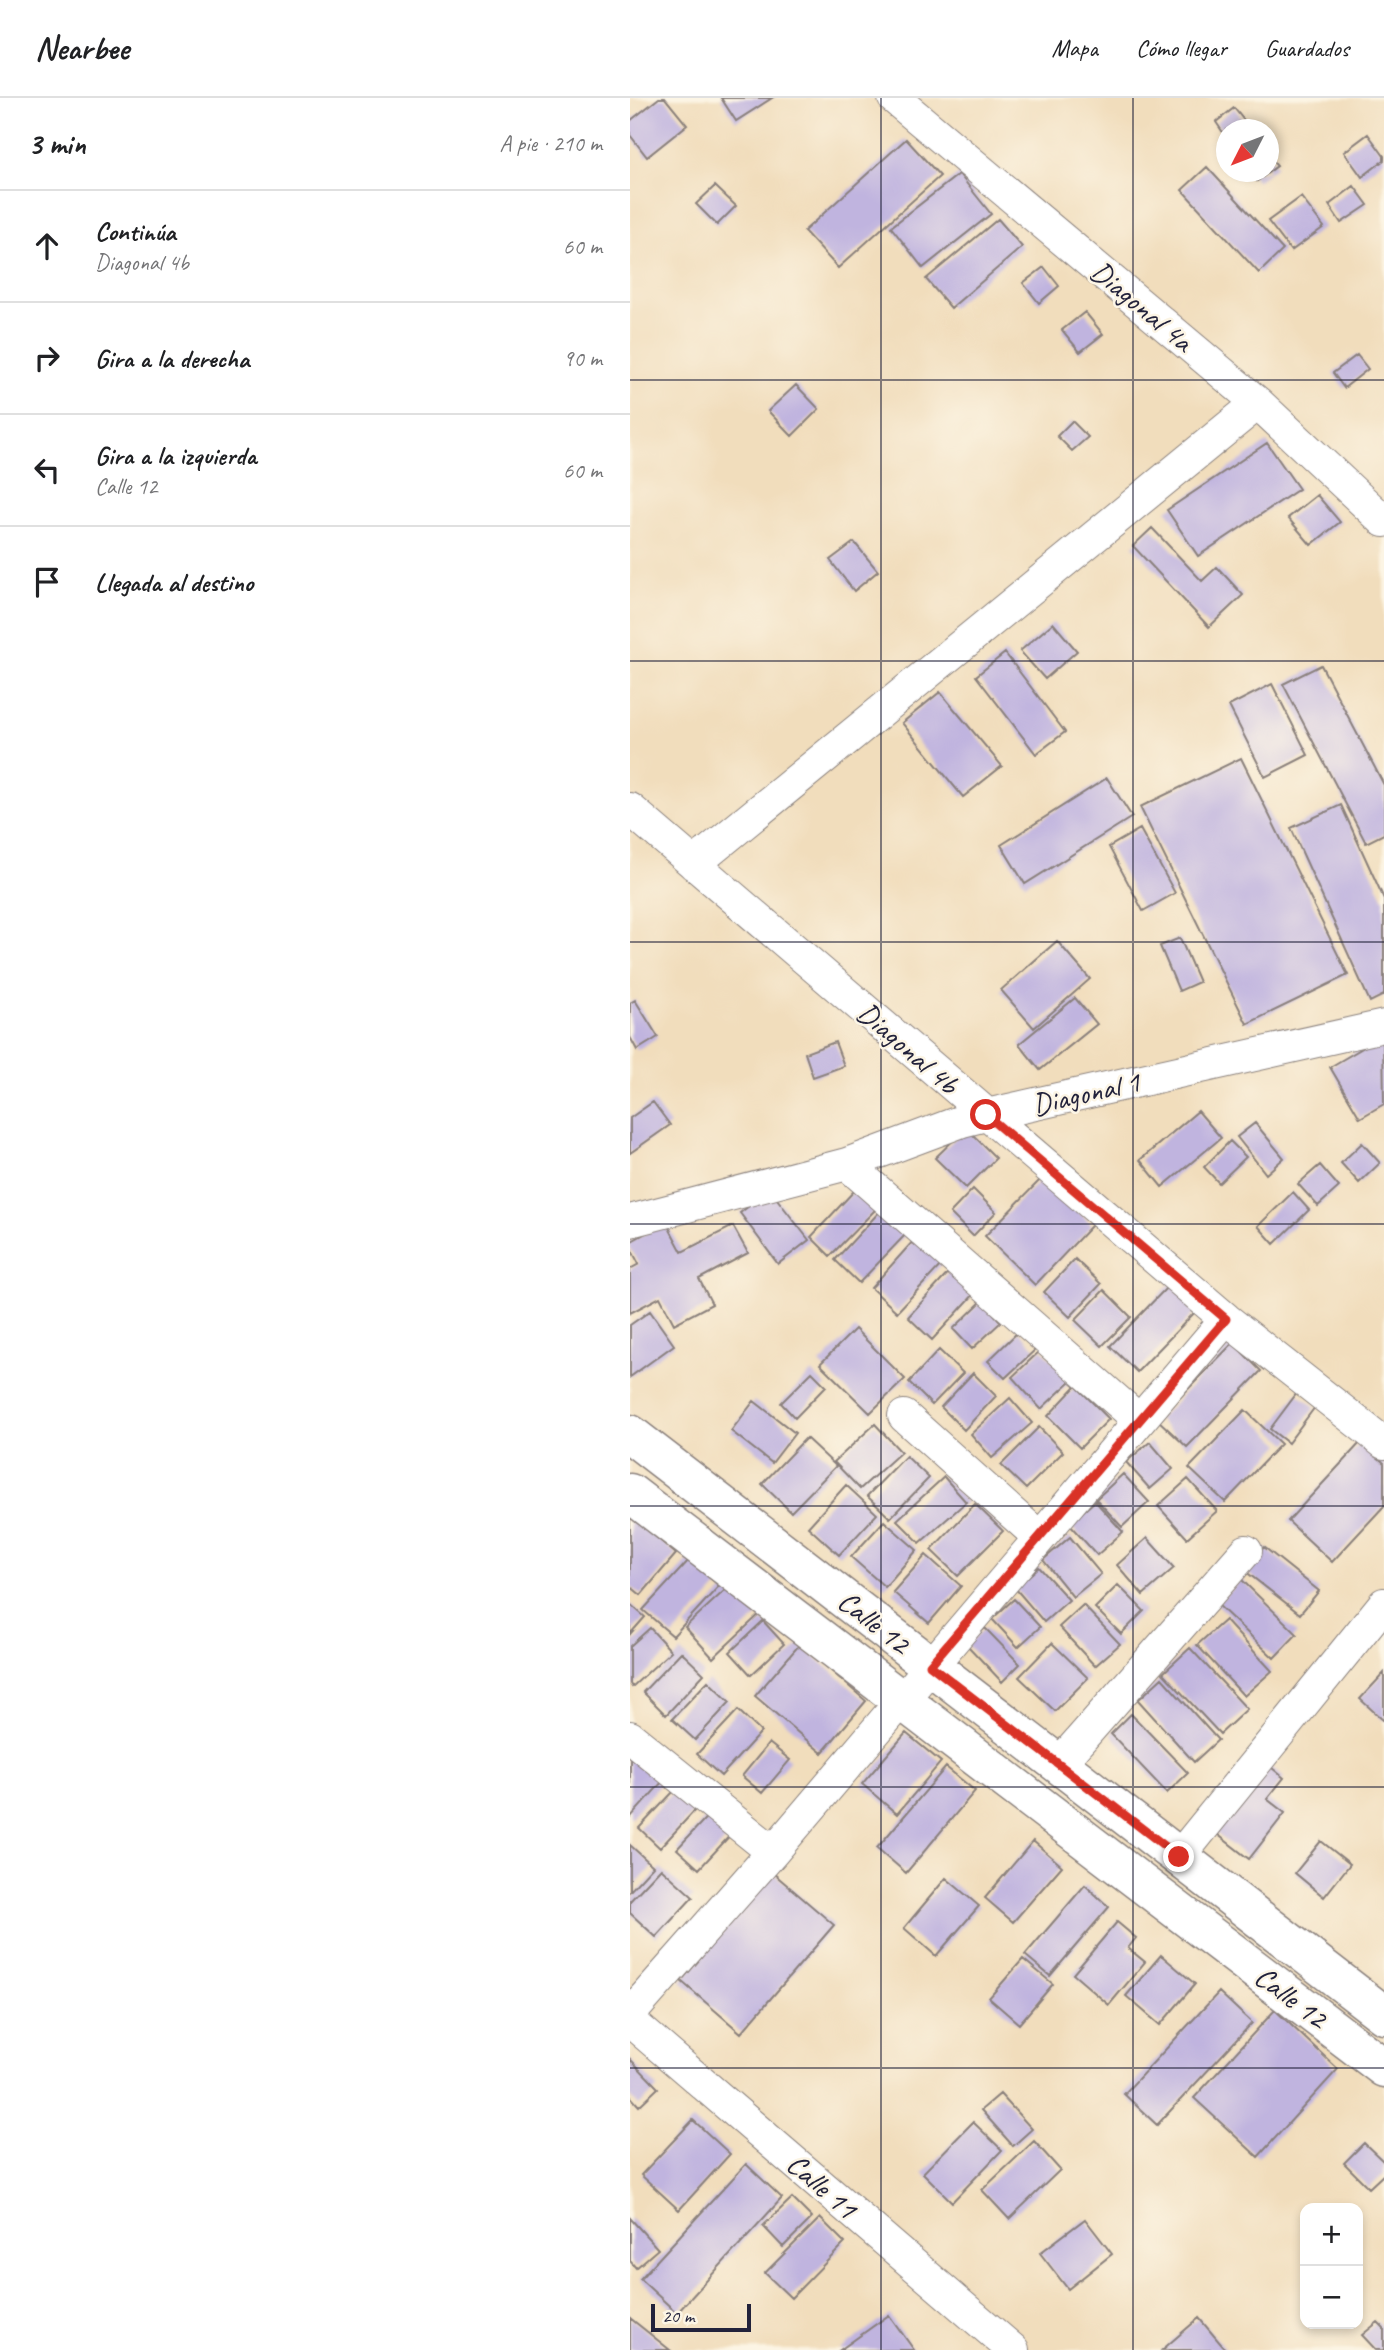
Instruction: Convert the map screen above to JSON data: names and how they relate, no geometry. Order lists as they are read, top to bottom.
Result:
{
  "streets": {
    "street": [
      "Diagonal 4a",
      "Diagonal 4b",
      "Diagonal 1",
      "Calle 12",
      "Calle 11"
    ]
  },
  "crossings": [
    ["Diagonal 4b", "Diagonal 1"]
  ],
  "scale_bar": "20 m",
  "north": "bottom left",
  "page": {
    "header": "Nearbee",
    "nav": ["Mapa", "Cómo llegar", "Guardados"],
    "heading": ["3 min", "A pie · 210 m"],
    "list": [
      ["Continúa", "Diagonal 4b", "60 m"],
      ["Gira a la derecha", "90 m"],
      ["Gira a la izquierda", "Calle 12", "60 m"],
      "Llegada al destino"
    ],
    "map_buttons": ["+", "−"],
    "scale": "20 m"
  }
}
